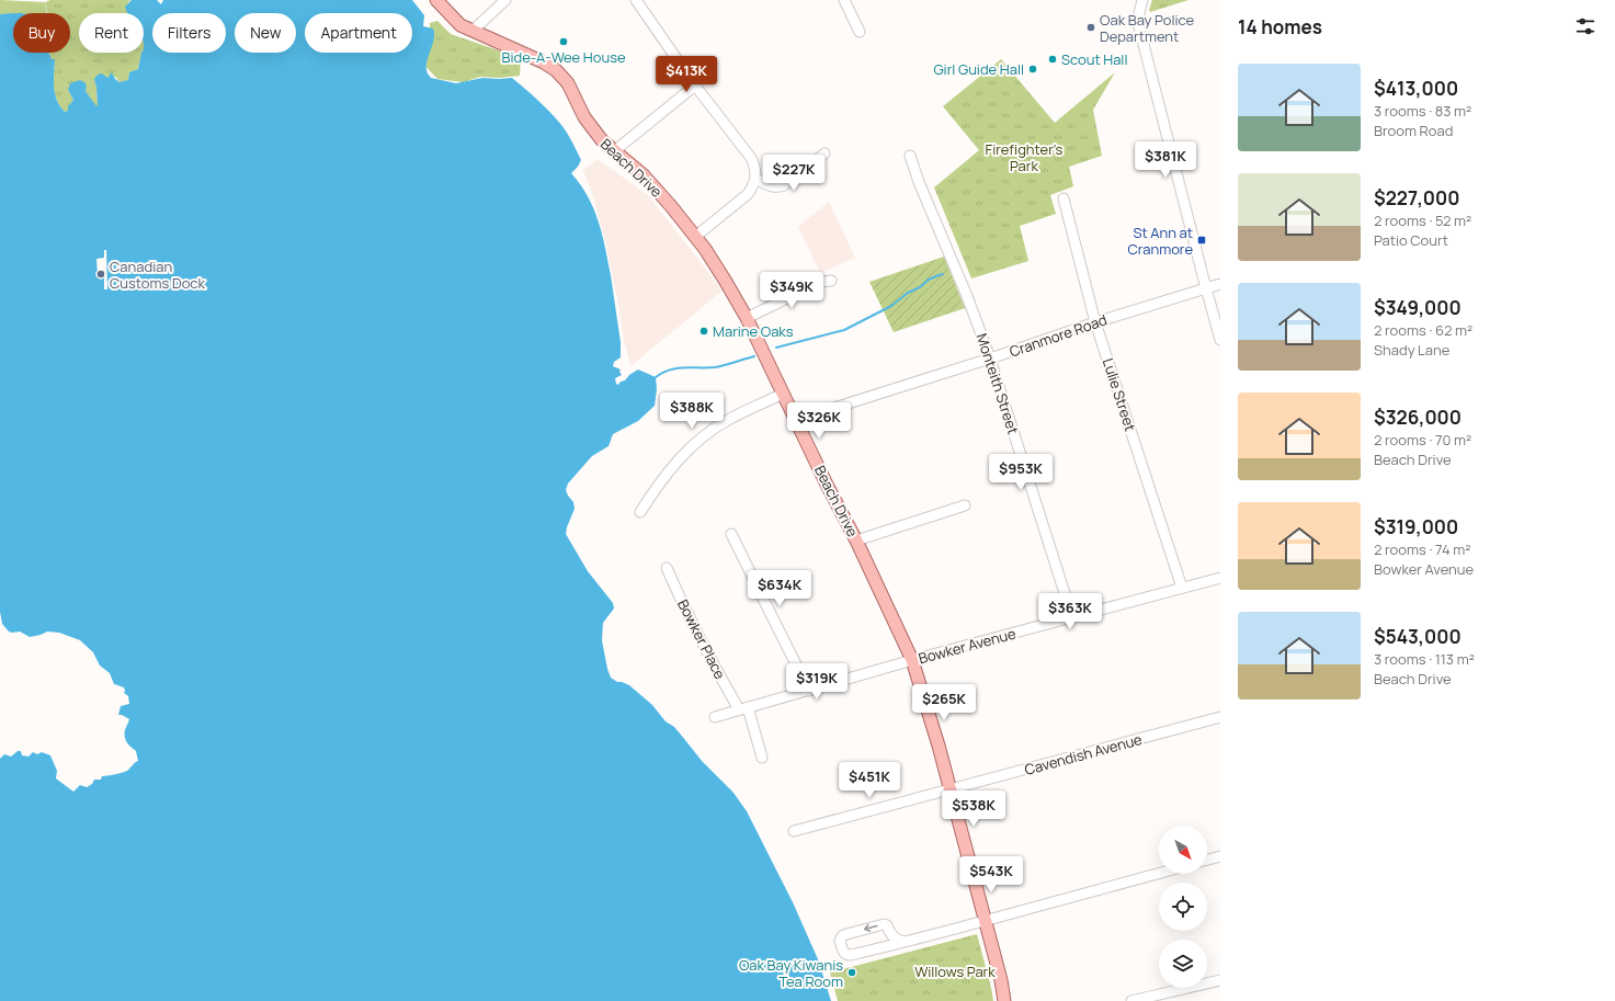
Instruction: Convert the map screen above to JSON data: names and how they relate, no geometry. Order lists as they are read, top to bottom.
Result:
{
  "streets": {
    "main road": ["Beach Drive"],
    "street": [
      "Cranmore Road",
      "Monteith Street",
      "Lulie Street",
      "Bowker Place",
      "Bowker Avenue",
      "Cavendish Avenue"
    ]
  },
  "crossings": [
    ["Beach Drive", "Cranmore Road"],
    ["Beach Drive", "Bowker Avenue"],
    ["Beach Drive", "Cavendish Avenue"],
    ["Cranmore Road", "Monteith Street"],
    ["Cranmore Road", "Lulie Street"],
    ["Monteith Street", "Bowker Avenue"],
    ["Lulie Street", "Bowker Avenue"],
    ["Bowker Place", "Bowker Avenue"]
  ],
  "parks": ["Firefighter's Park", "Willows Park"],
  "places": {
    "other": [
      "Oak Bay Police Department",
      "Bide-A-Wee House",
      "Scout Hall",
      "Girl Guide Hall",
      "Canadian Customs Dock",
      "Marine Oaks",
      "Oak Bay Kiwanis Tea Room"
    ],
    "transit": ["St Ann at Cranmore"]
  },
  "north": "bottom right",
  "page": {
    "heading": "14 homes",
    "chip": [
      "Buy",
      "Rent",
      "Filters",
      "New",
      "Apartment"
    ],
    "list": [
      {
        "name": "$413,000",
        "note": "3 rooms · 83 m² · Broom Road"
      },
      {
        "name": "$227,000",
        "note": "2 rooms · 52 m² · Patio Court"
      },
      {
        "name": "$349,000",
        "note": "2 rooms · 62 m² · Shady Lane"
      },
      {
        "name": "$326,000",
        "note": "2 rooms · 70 m² · Beach Drive"
      },
      {
        "name": "$319,000",
        "note": "2 rooms · 74 m² · Bowker Avenue"
      },
      {
        "name": "$543,000",
        "note": "3 rooms · 113 m² · Beach Drive"
      }
    ],
    "price": [
      "$413K",
      "$381K",
      "$227K",
      "$349K",
      "$388K",
      "$326K",
      "$953K",
      "$634K",
      "$363K",
      "$319K",
      "$265K",
      "$451K",
      "$538K",
      "$543K"
    ]
  }
}
